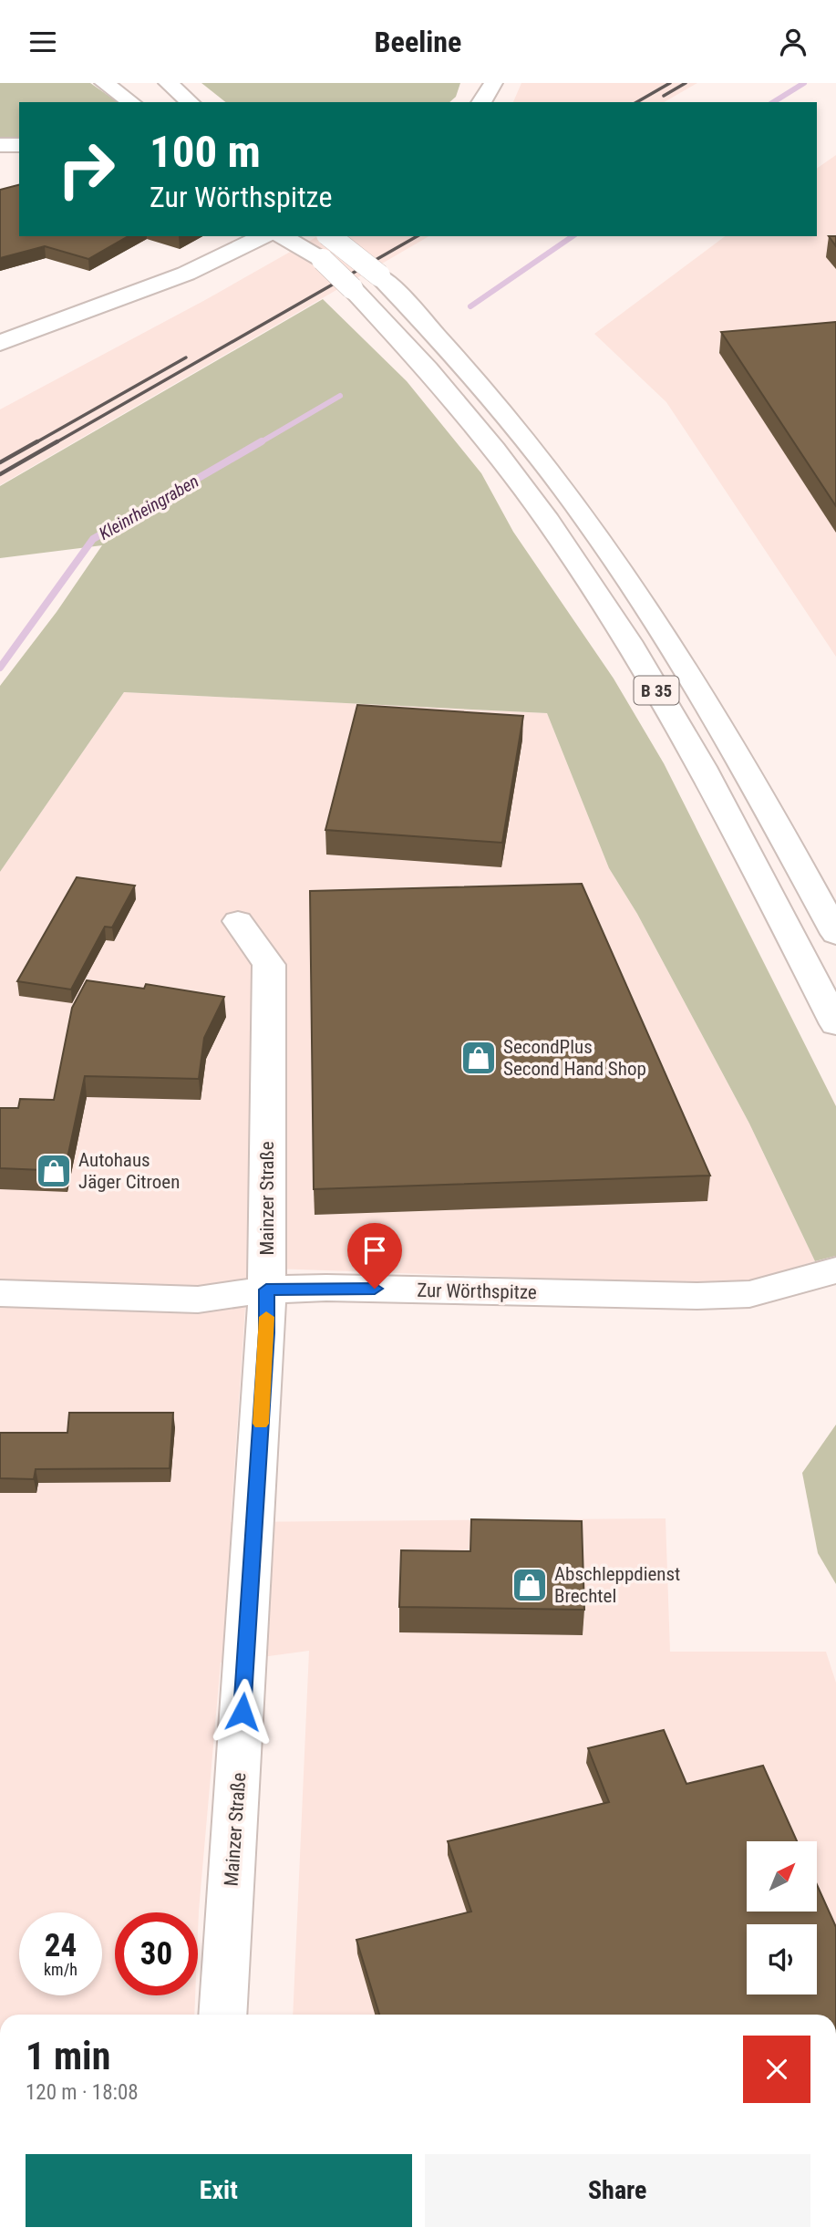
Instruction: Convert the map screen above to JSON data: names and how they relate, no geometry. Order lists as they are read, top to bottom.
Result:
{
  "streets": {
    "main road": ["B 35", "Mainzer Straße", "Zur Wörthspitze"]
  },
  "crossings": [
    ["Mainzer Straße", "Zur Wörthspitze"]
  ],
  "water": ["Kleinrheingraben"],
  "places": {
    "shop": ["SecondPlus Second Hand Shop", "Autohaus Jäger Citroen", "Abschleppdienst Brechtel"]
  },
  "north": "top right",
  "page": {
    "header": "Beeline",
    "turn": ["100 m", "Zur Wörthspitze"],
    "speed": "24 km/h",
    "limit": "30",
    "heading": ["1 min", "120 m · 18:08"],
    "buttons": ["Exit", "Share"]
  }
}
